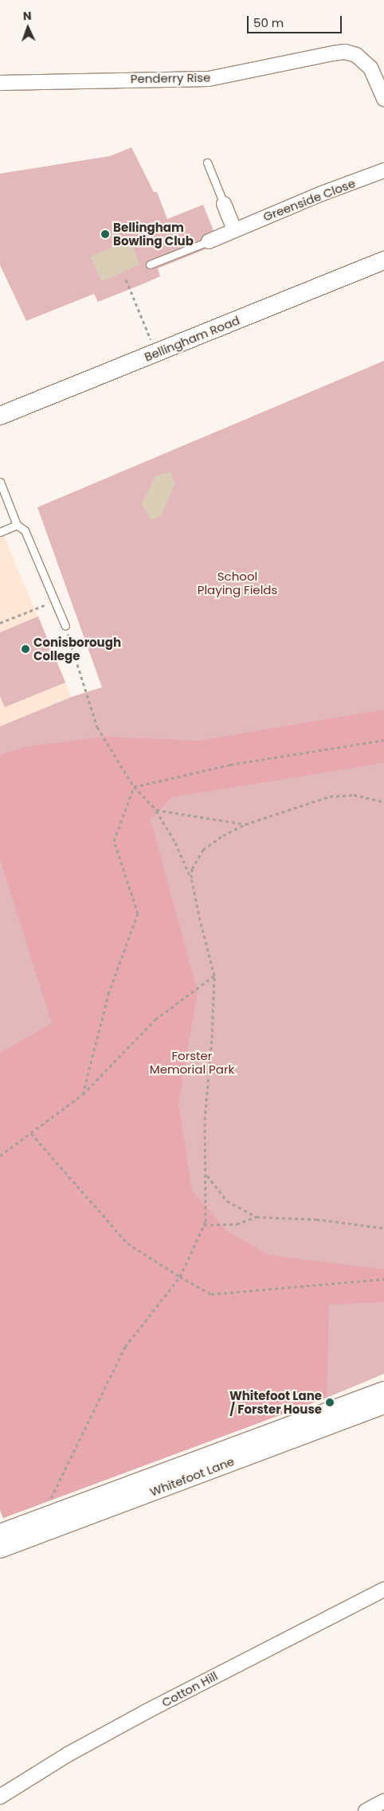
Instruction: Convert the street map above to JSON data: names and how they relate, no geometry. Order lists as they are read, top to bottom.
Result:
{
  "streets": {
    "street": [
      "Penderry Rise",
      "Greenside Close",
      "Bellingham Road",
      "Whitefoot Lane",
      "Cotton Hill"
    ]
  },
  "parks": ["School Playing Fields", "Forster Memorial Park"],
  "places": ["Bellingham Bowling Club", "Conisborough College", "Whitefoot Lane / Forster House"],
  "scale_bar": "50 m",
  "north": "top"
}
